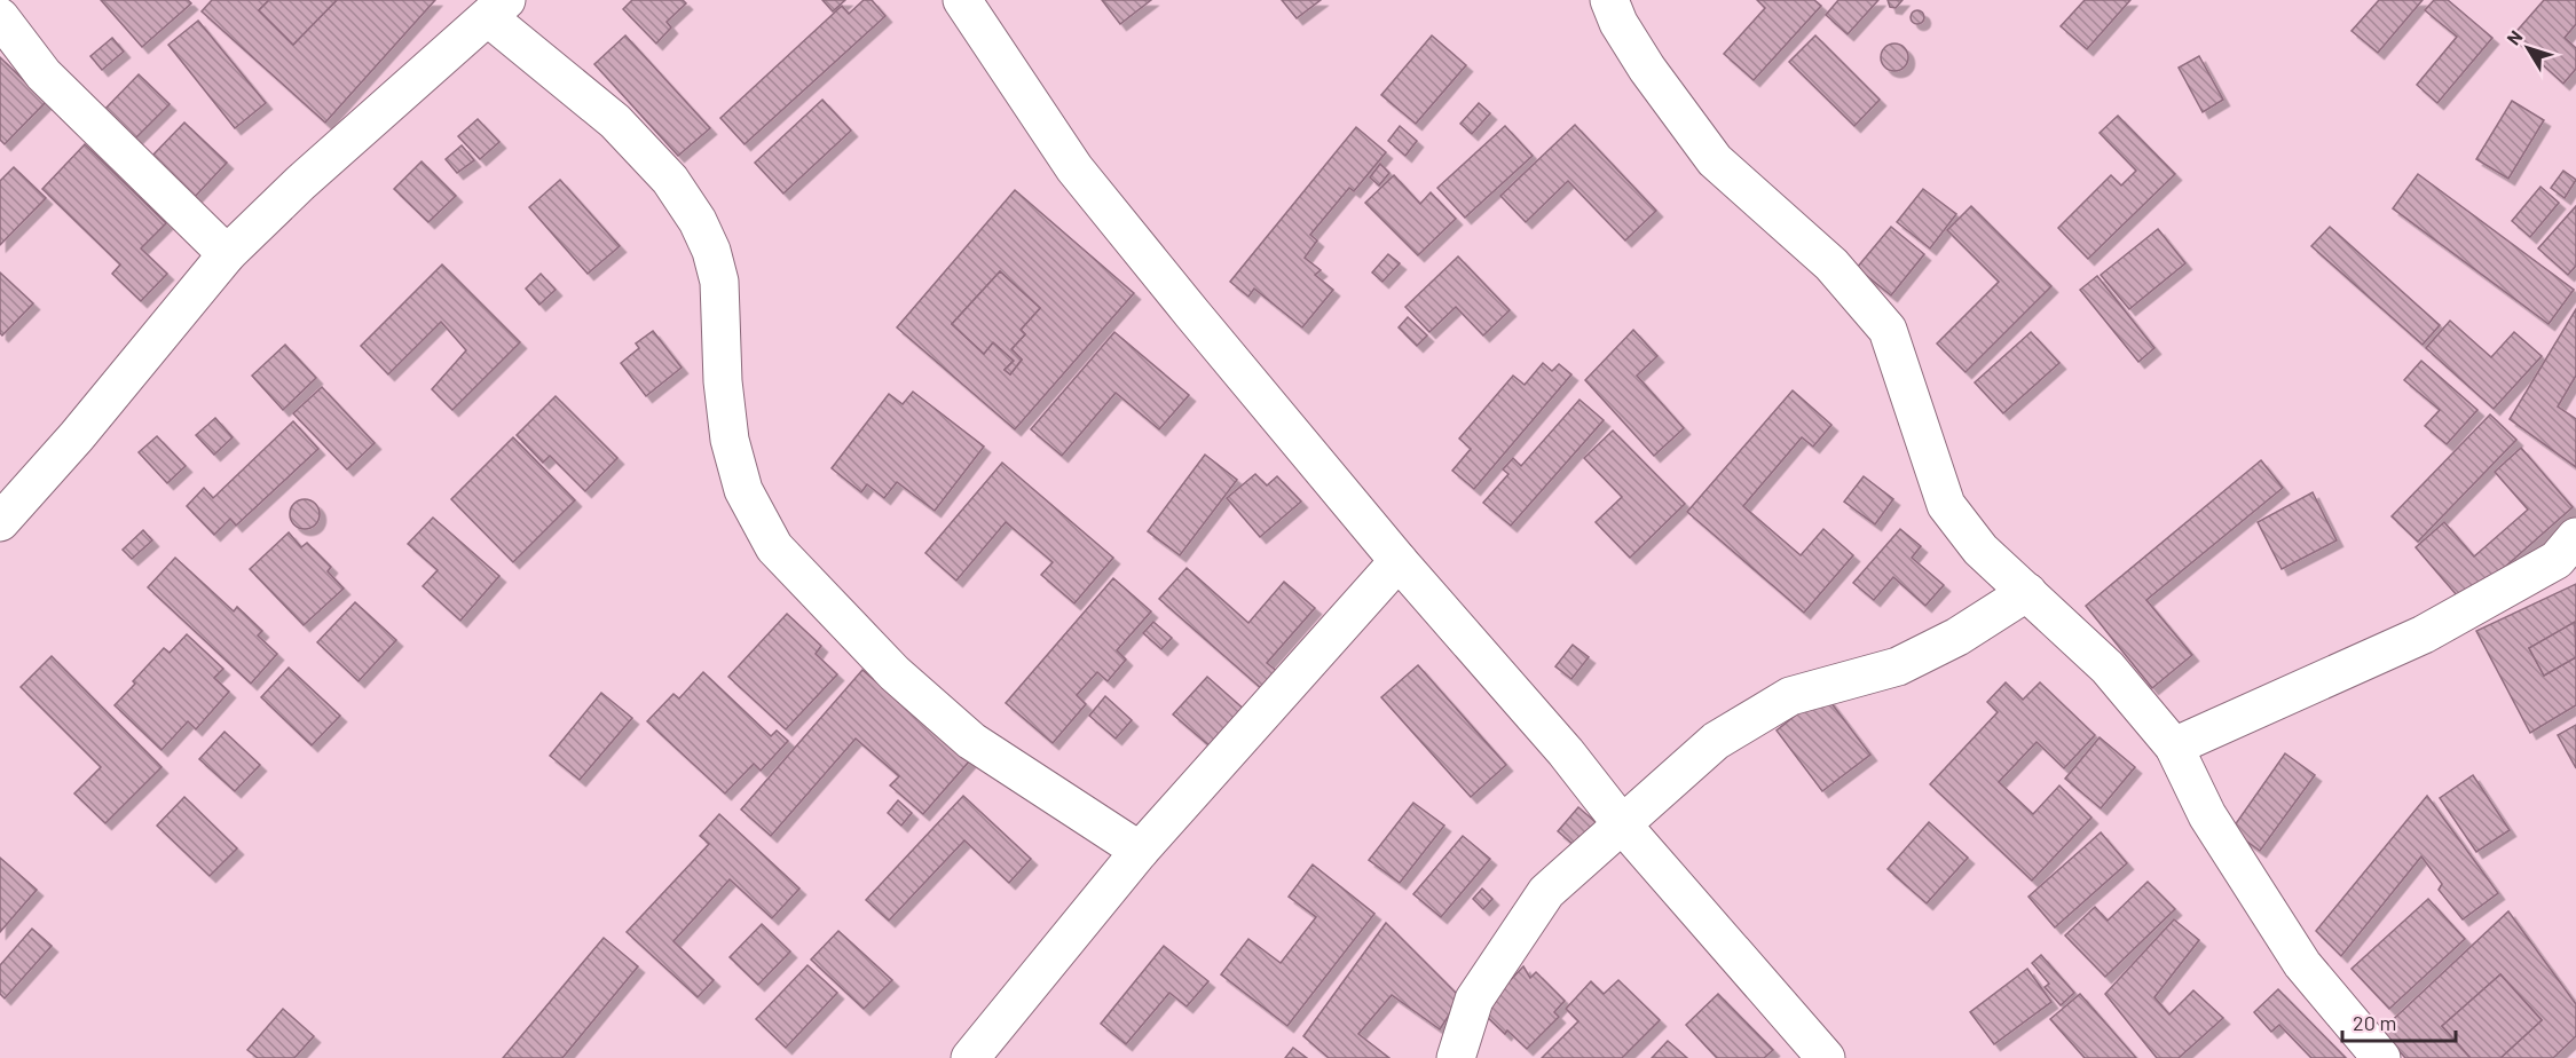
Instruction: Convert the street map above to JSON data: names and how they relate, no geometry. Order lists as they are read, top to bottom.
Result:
{
  "scale_bar": "20 m",
  "north": "top left"
}
